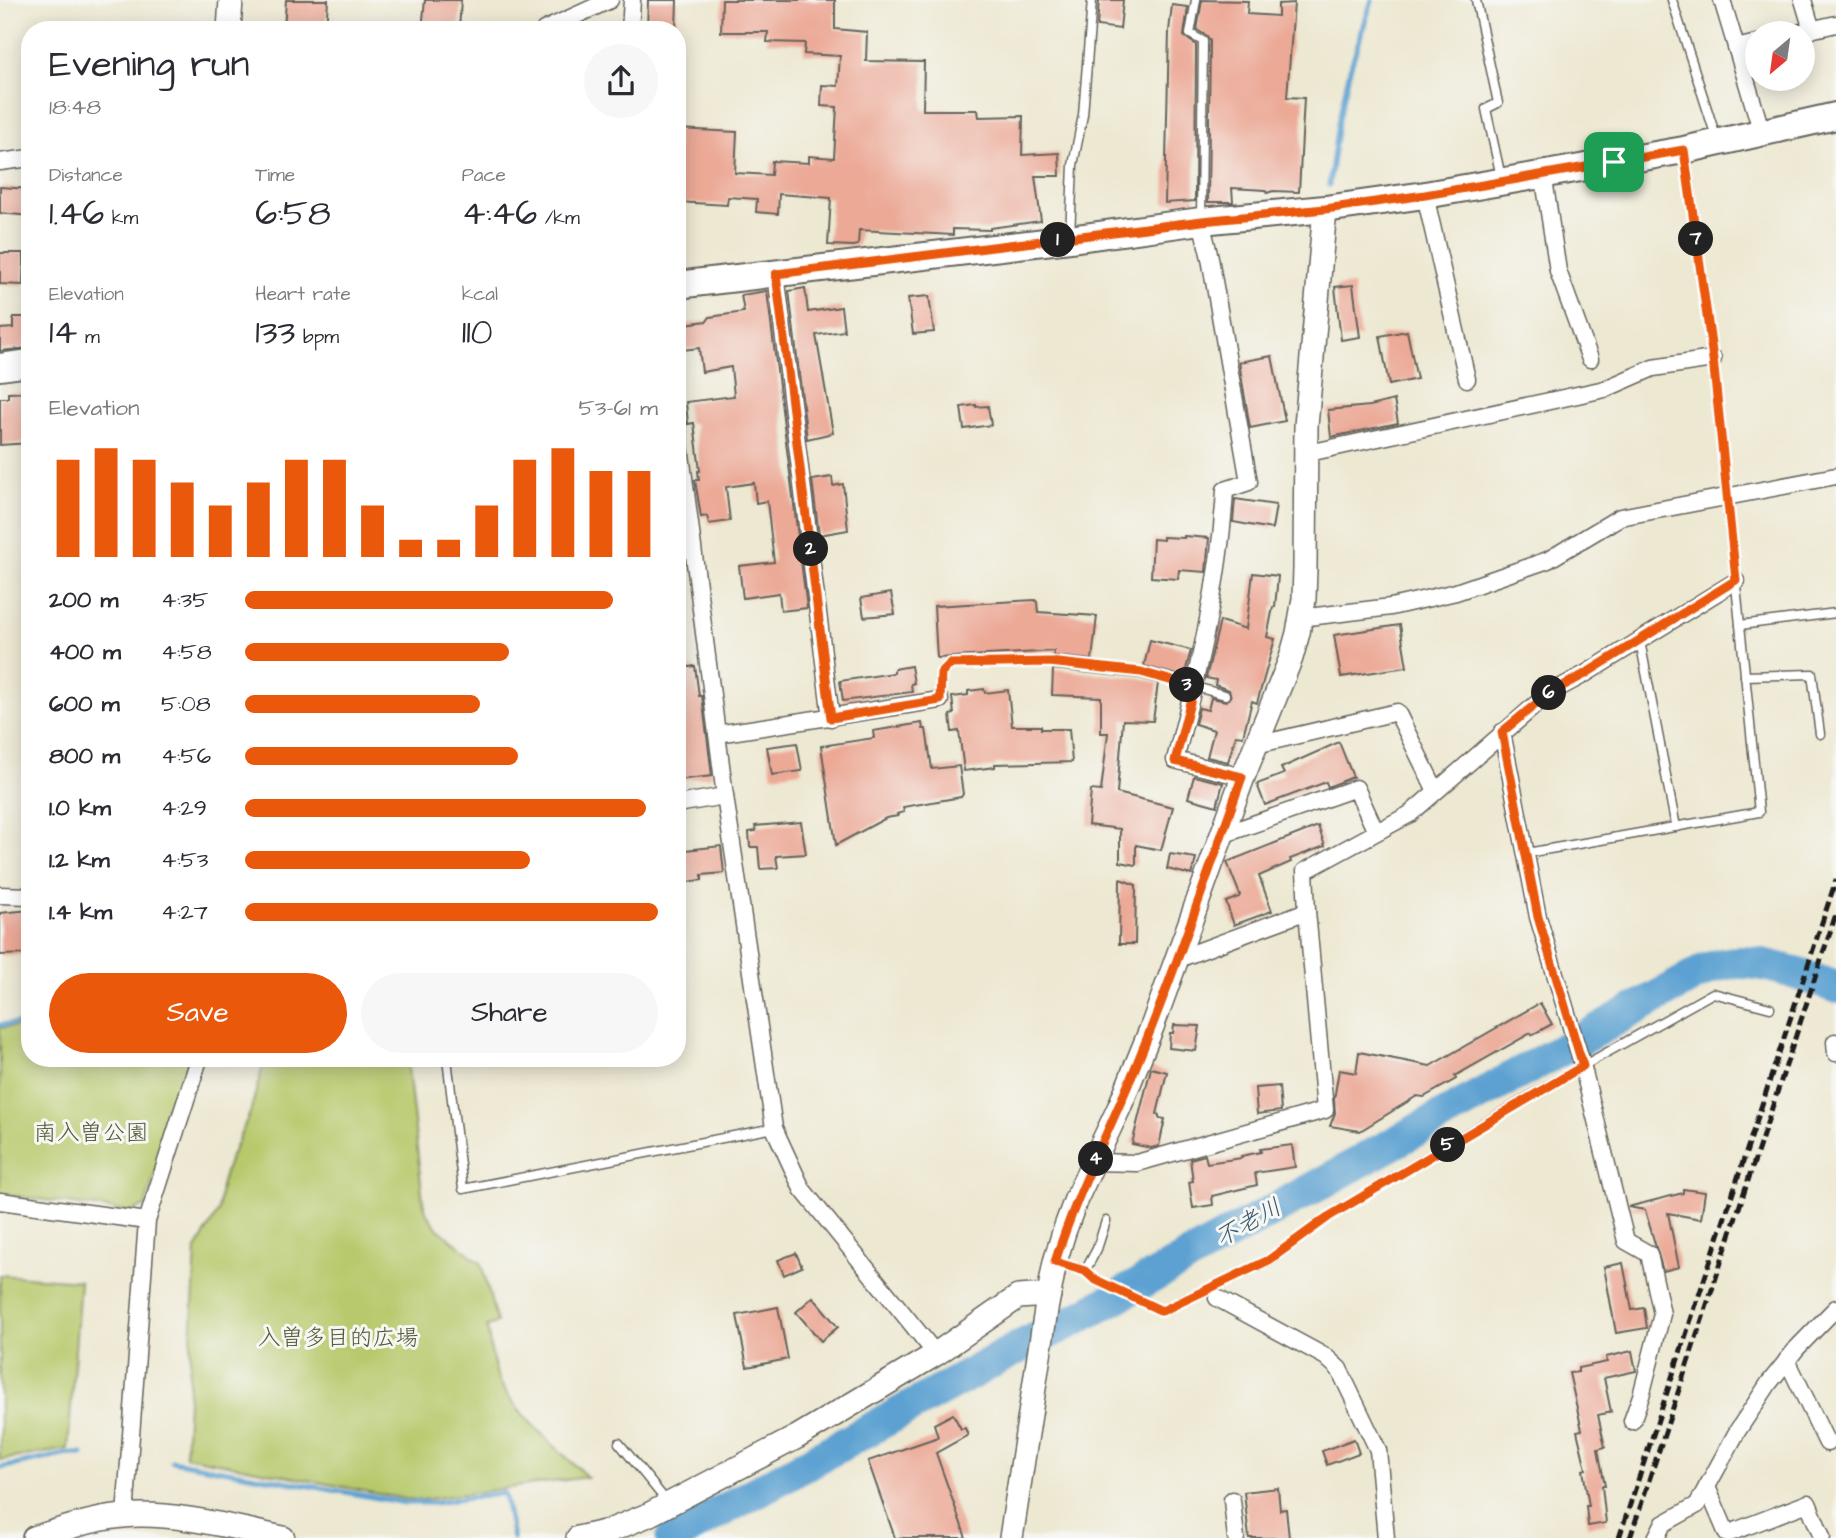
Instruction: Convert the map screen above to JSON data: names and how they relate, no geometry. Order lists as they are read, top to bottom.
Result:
{
  "water": ["不老川"],
  "parks": ["南入曽公園", "入曽多目的広場"],
  "north": "bottom left",
  "page": {
    "heading": ["Evening run", "18:48"],
    "stats": [
      ["Distance", "1.46 km"],
      ["Time", "6:58"],
      ["Pace", "4:46 /km"],
      ["Elevation", "14 m"],
      ["Heart rate", "133 bpm"],
      ["kcal", "110"]
    ],
    "pins": [
      "7",
      "1",
      "2",
      "3",
      "6",
      "5",
      "4"
    ],
    "chart": ["Elevation", "53–61 m"],
    "list": [
      {
        "name": "200 m",
        "note": "4:35"
      },
      {
        "name": "400 m",
        "note": "4:58"
      },
      {
        "name": "600 m",
        "note": "5:08"
      },
      {
        "name": "800 m",
        "note": "4:56"
      },
      {
        "name": "1.0 km",
        "note": "4:29"
      },
      {
        "name": "1.2 km",
        "note": "4:53"
      },
      {
        "name": "1.4 km",
        "note": "4:27"
      }
    ],
    "buttons": ["Save", "Share"]
  }
}
